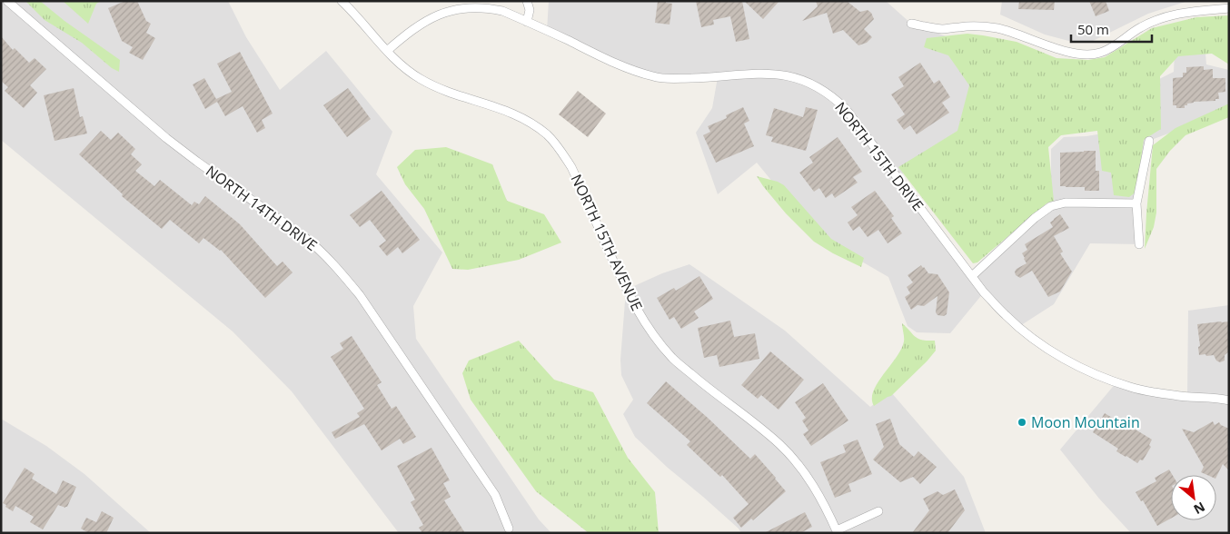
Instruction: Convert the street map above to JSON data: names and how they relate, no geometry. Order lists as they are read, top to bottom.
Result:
{
  "streets": {
    "street": ["NORTH 15TH DRIVE", "NORTH 14TH DRIVE", "NORTH 15TH AVENUE"]
  },
  "crossings": [
    ["NORTH 15TH DRIVE", "NORTH 15TH AVENUE"]
  ],
  "places": ["Moon Mountain"],
  "scale_bar": "50 m",
  "north": "bottom right"
}
